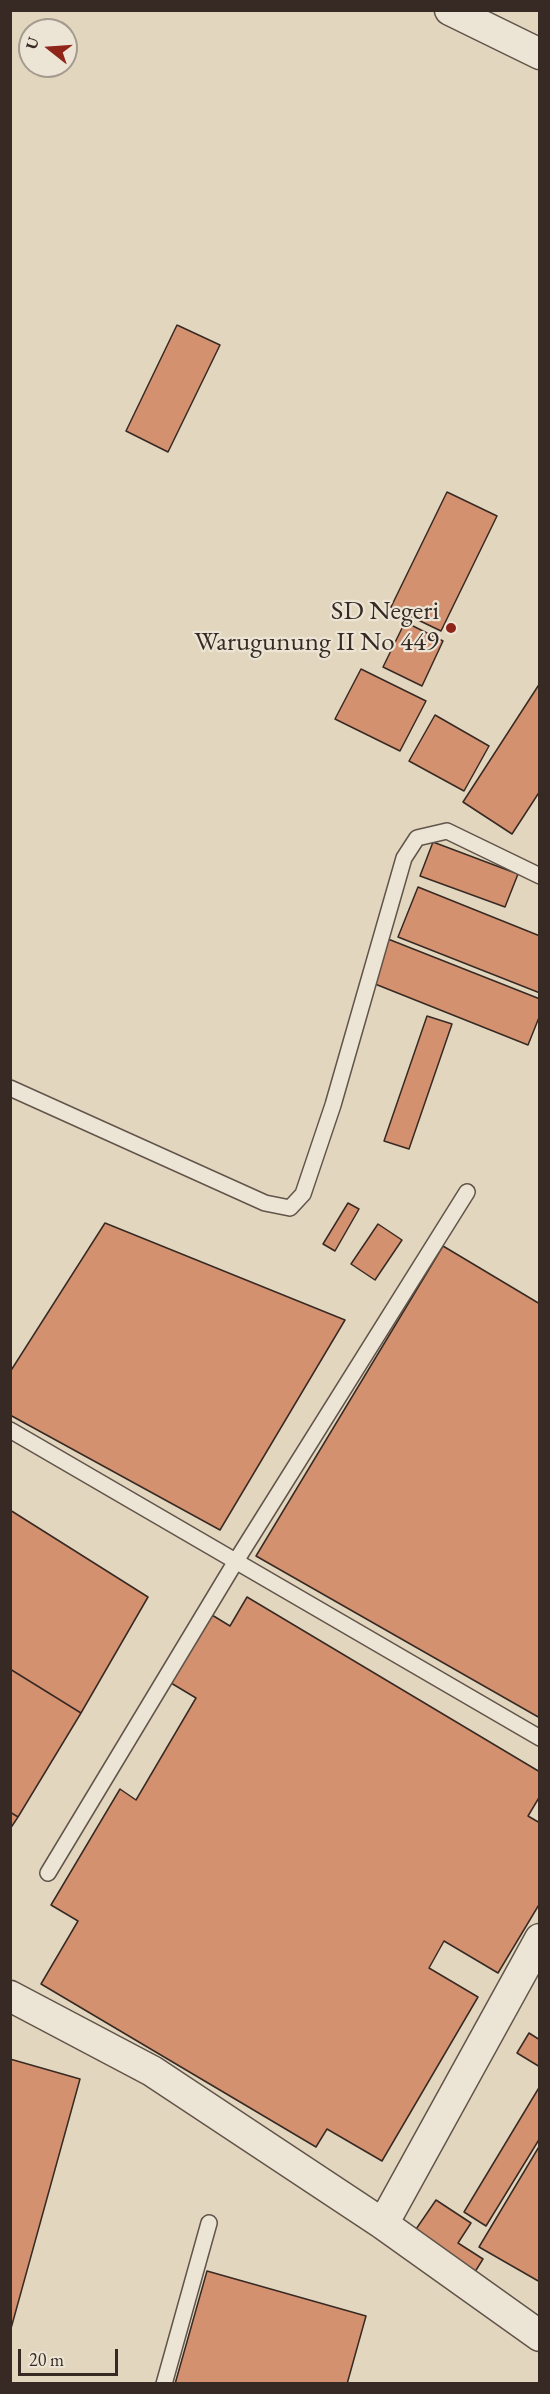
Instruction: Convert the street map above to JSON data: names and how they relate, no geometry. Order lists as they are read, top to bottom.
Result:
{
  "places": ["SD Negeri Warugunung II No 449"],
  "scale_bar": "20 m",
  "north": "left"
}
